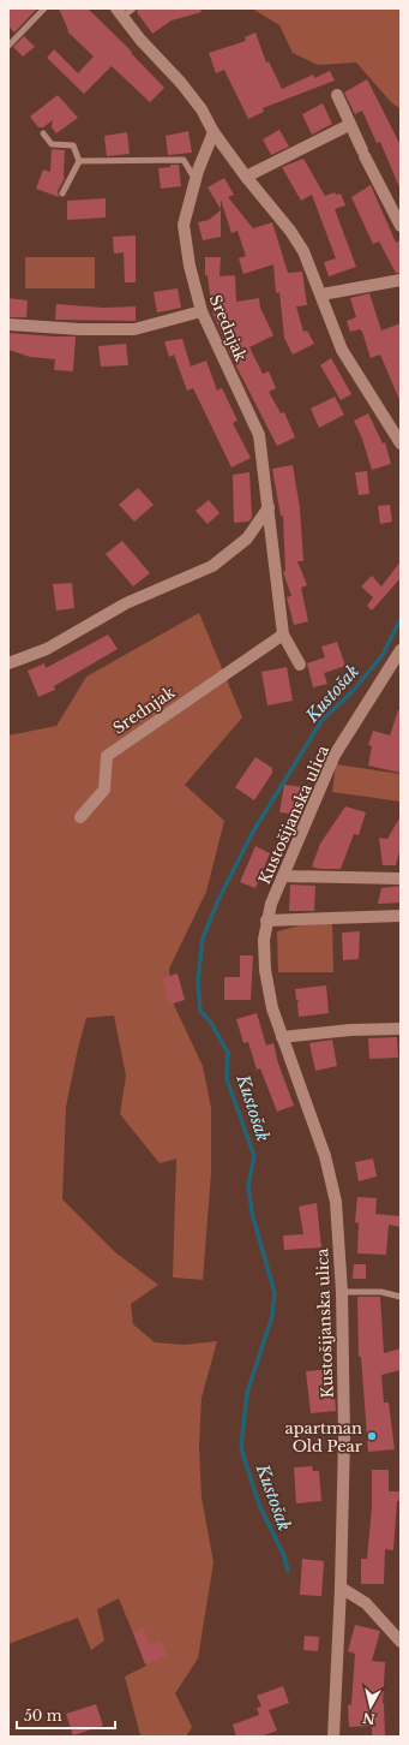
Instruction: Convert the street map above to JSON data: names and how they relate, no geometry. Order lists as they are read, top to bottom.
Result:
{
  "streets": {
    "street": ["Srednjak", "Kustošijanska ulica"]
  },
  "water": ["Kustošak"],
  "places": ["apartman Old Pear"],
  "scale_bar": "50 m",
  "north": "bottom"
}
